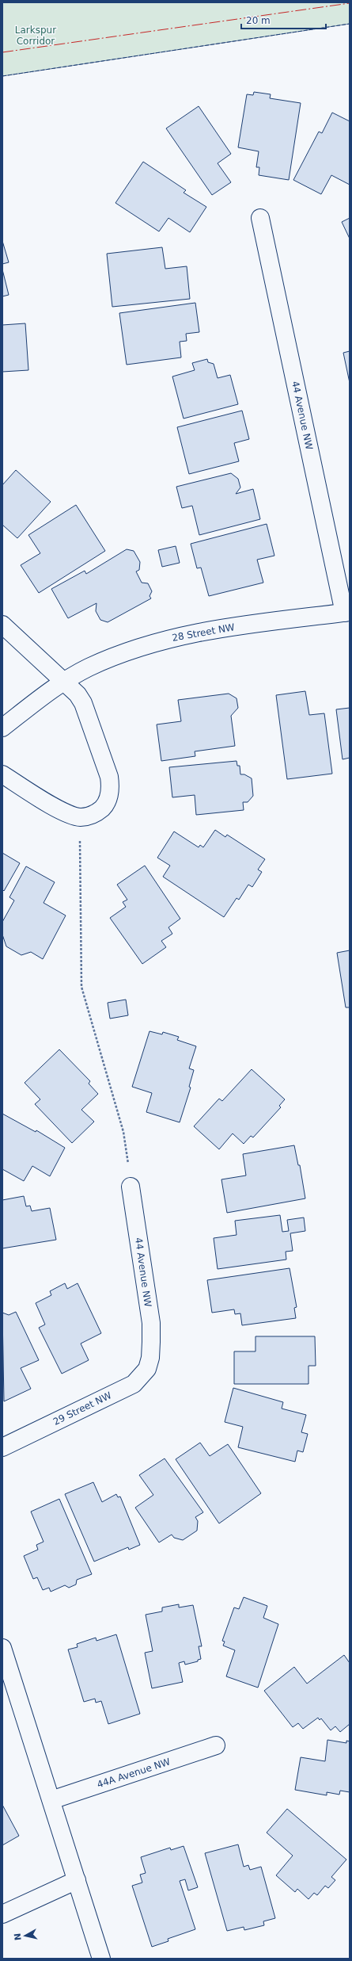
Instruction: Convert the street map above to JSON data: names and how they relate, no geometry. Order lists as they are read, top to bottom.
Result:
{
  "streets": {
    "street": [
      "44 Avenue NW",
      "28 Street NW",
      "29 Street NW",
      "44A Avenue NW"
    ]
  },
  "crossings": [
    ["44 Avenue NW", "28 Street NW"],
    ["44 Avenue NW", "29 Street NW"]
  ],
  "parks": ["Larkspur Corridor"],
  "scale_bar": "20 m",
  "north": "left"
}
